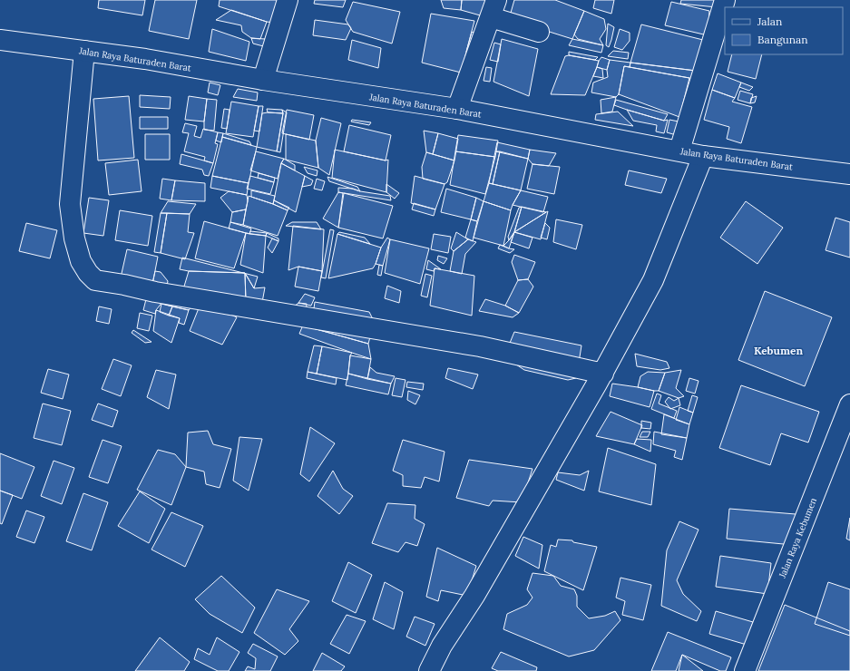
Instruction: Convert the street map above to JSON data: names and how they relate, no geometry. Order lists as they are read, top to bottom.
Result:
{
  "streets": {
    "street": ["Jalan Raya Baturaden Barat", "Jalan Raya Kebumen"]
  },
  "districts": ["Kebumen"],
  "legend": ["Jalan", "Bangunan"]
}
